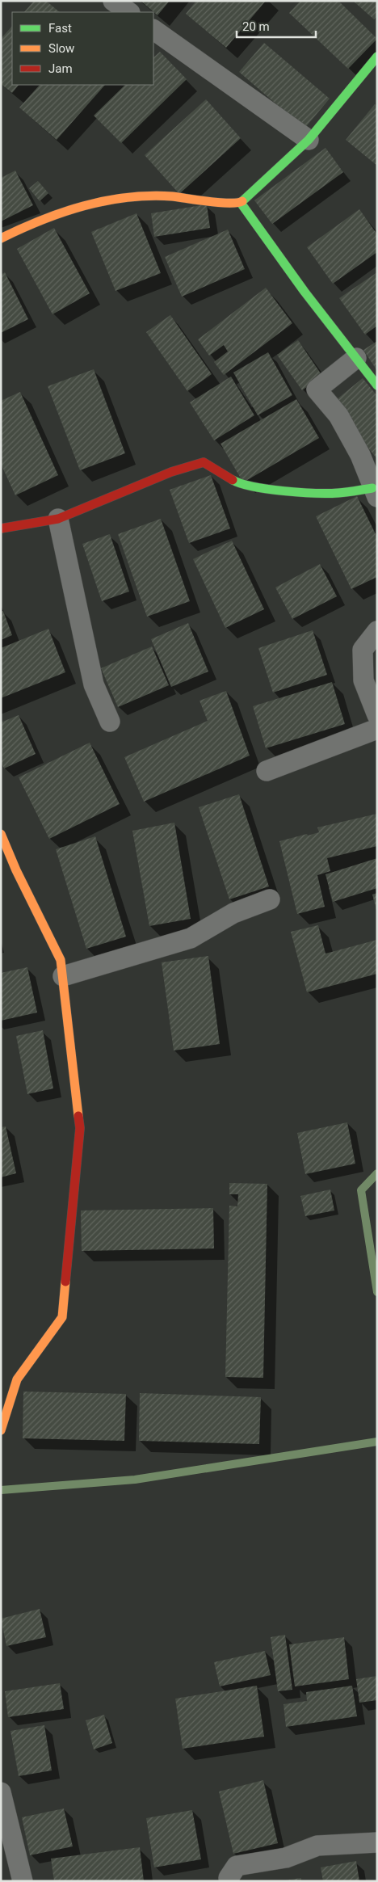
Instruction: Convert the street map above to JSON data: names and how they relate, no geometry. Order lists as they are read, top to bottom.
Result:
{
  "legend": ["Fast", "Slow", "Jam"],
  "scale_bar": "20 m"
}
